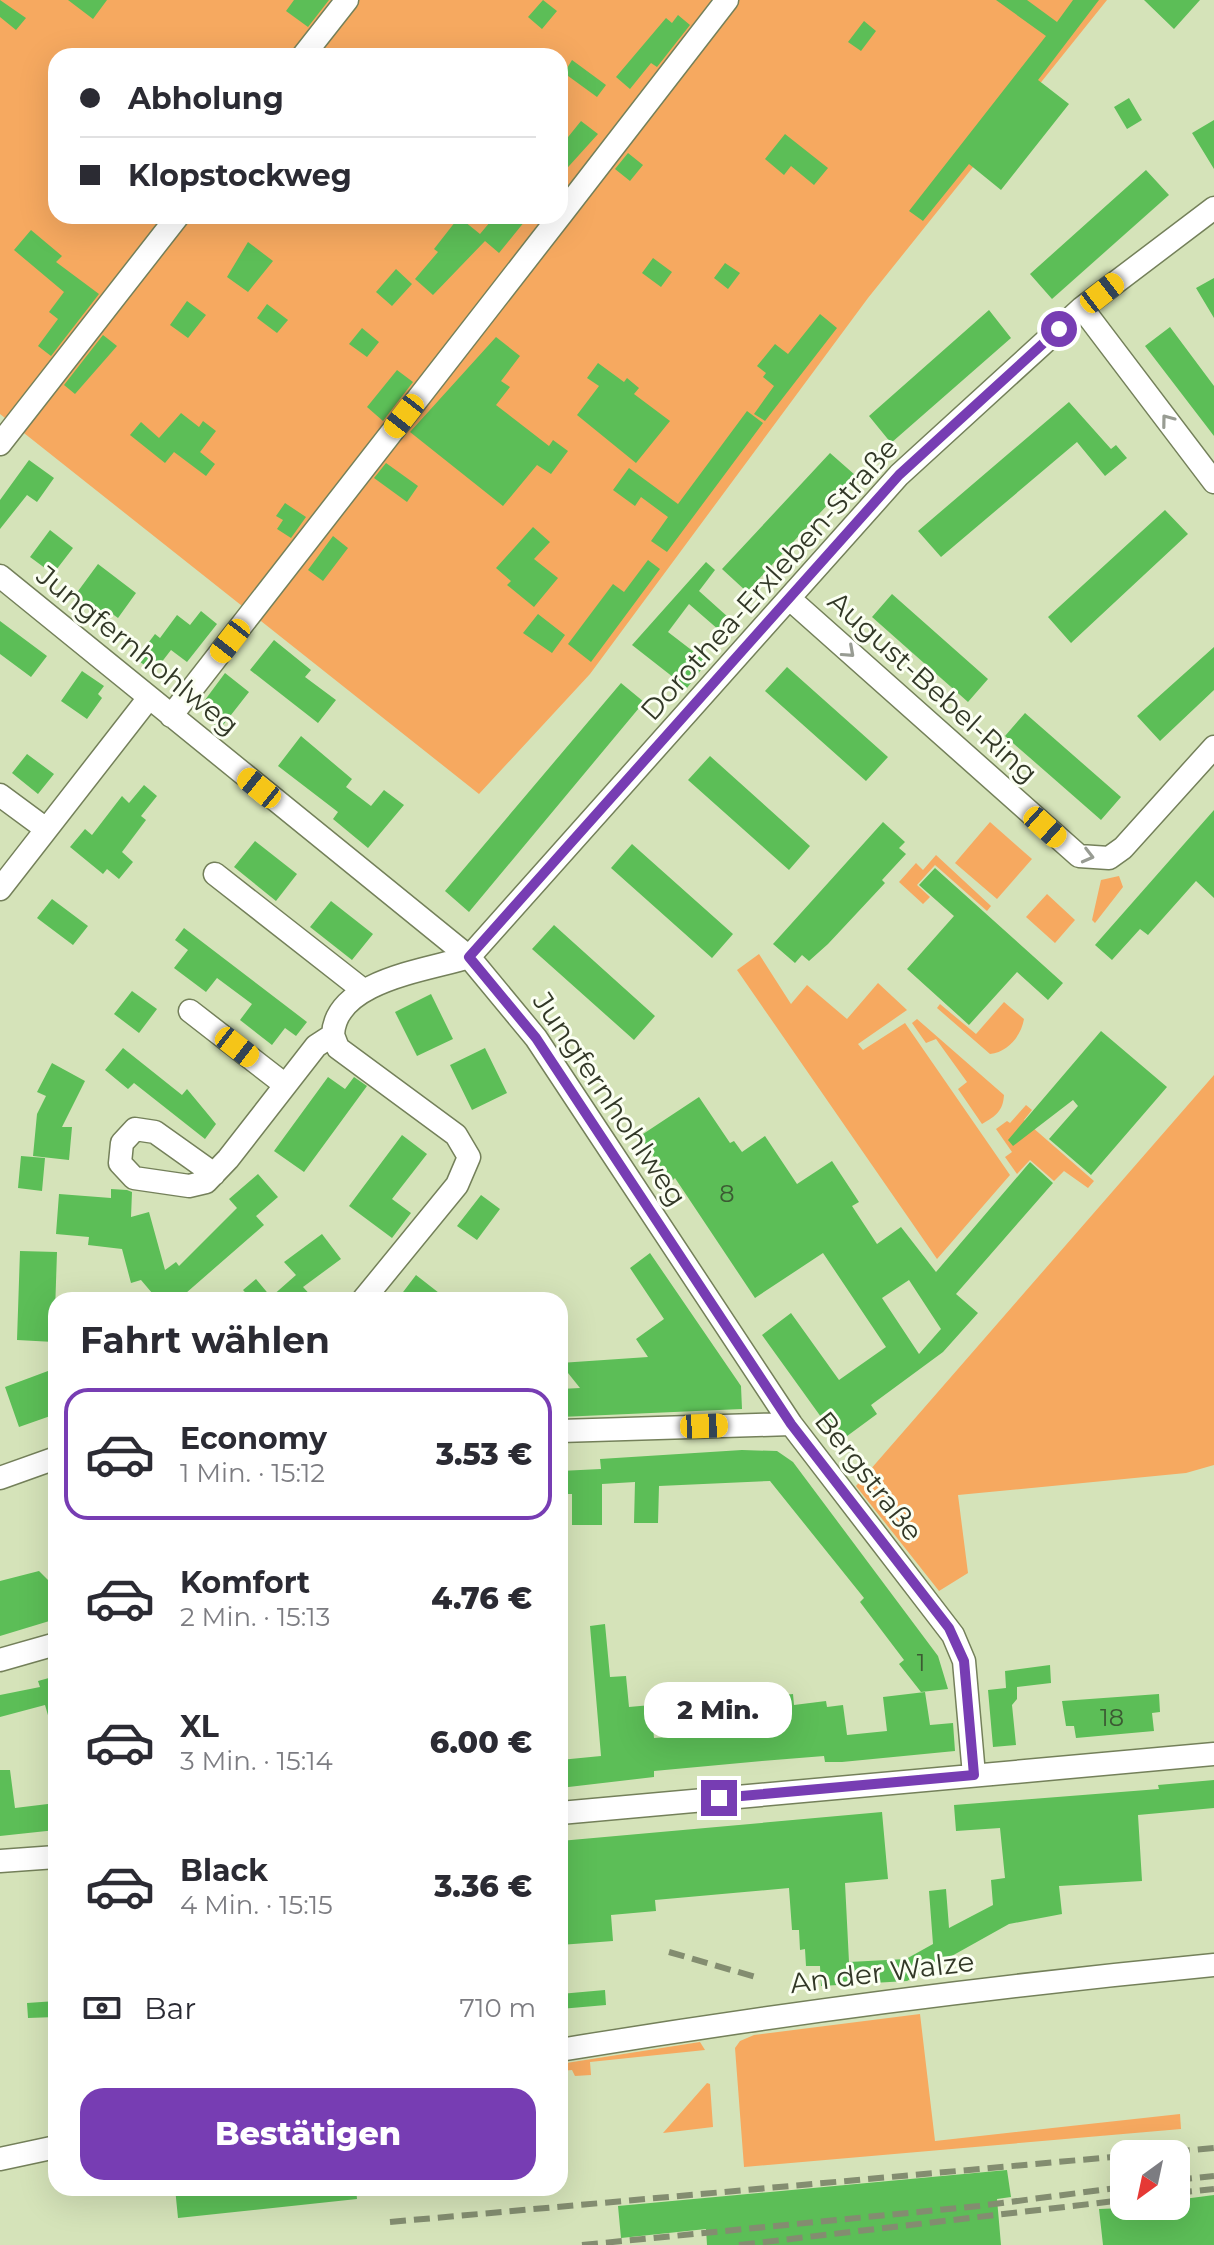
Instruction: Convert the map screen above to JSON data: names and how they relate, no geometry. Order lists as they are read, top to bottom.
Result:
{
  "streets": {
    "street": [
      "Dorothea-Erxleben-Straße",
      "Jungfernhohlweg",
      "August-Bebel-Ring",
      "Bergstraße",
      "An der Walze"
    ]
  },
  "crossings": [
    ["Dorothea-Erxleben-Straße", "Jungfernhohlweg"],
    ["Dorothea-Erxleben-Straße", "August-Bebel-Ring"],
    ["Jungfernhohlweg", "Bergstraße"]
  ],
  "house_numbers": ["8", "1", "18"],
  "north": "bottom left",
  "page": {
    "banner": ["Abholung", "Klopstockweg"],
    "heading": "Fahrt wählen",
    "list": [
      {
        "name": "Economy",
        "note": "1 Min. · 15:12",
        "value": "3.53 €"
      },
      {
        "name": "Komfort",
        "note": "2 Min. · 15:13",
        "value": "4.76 €"
      },
      {
        "name": "XL",
        "note": "3 Min. · 15:14",
        "value": "6.00 €"
      },
      {
        "name": "Black",
        "note": "4 Min. · 15:15",
        "value": "3.36 €"
      }
    ],
    "bubble": "2 Min.",
    "pay": ["Bar", "710 m"],
    "buttons": "Bestätigen"
  }
}
